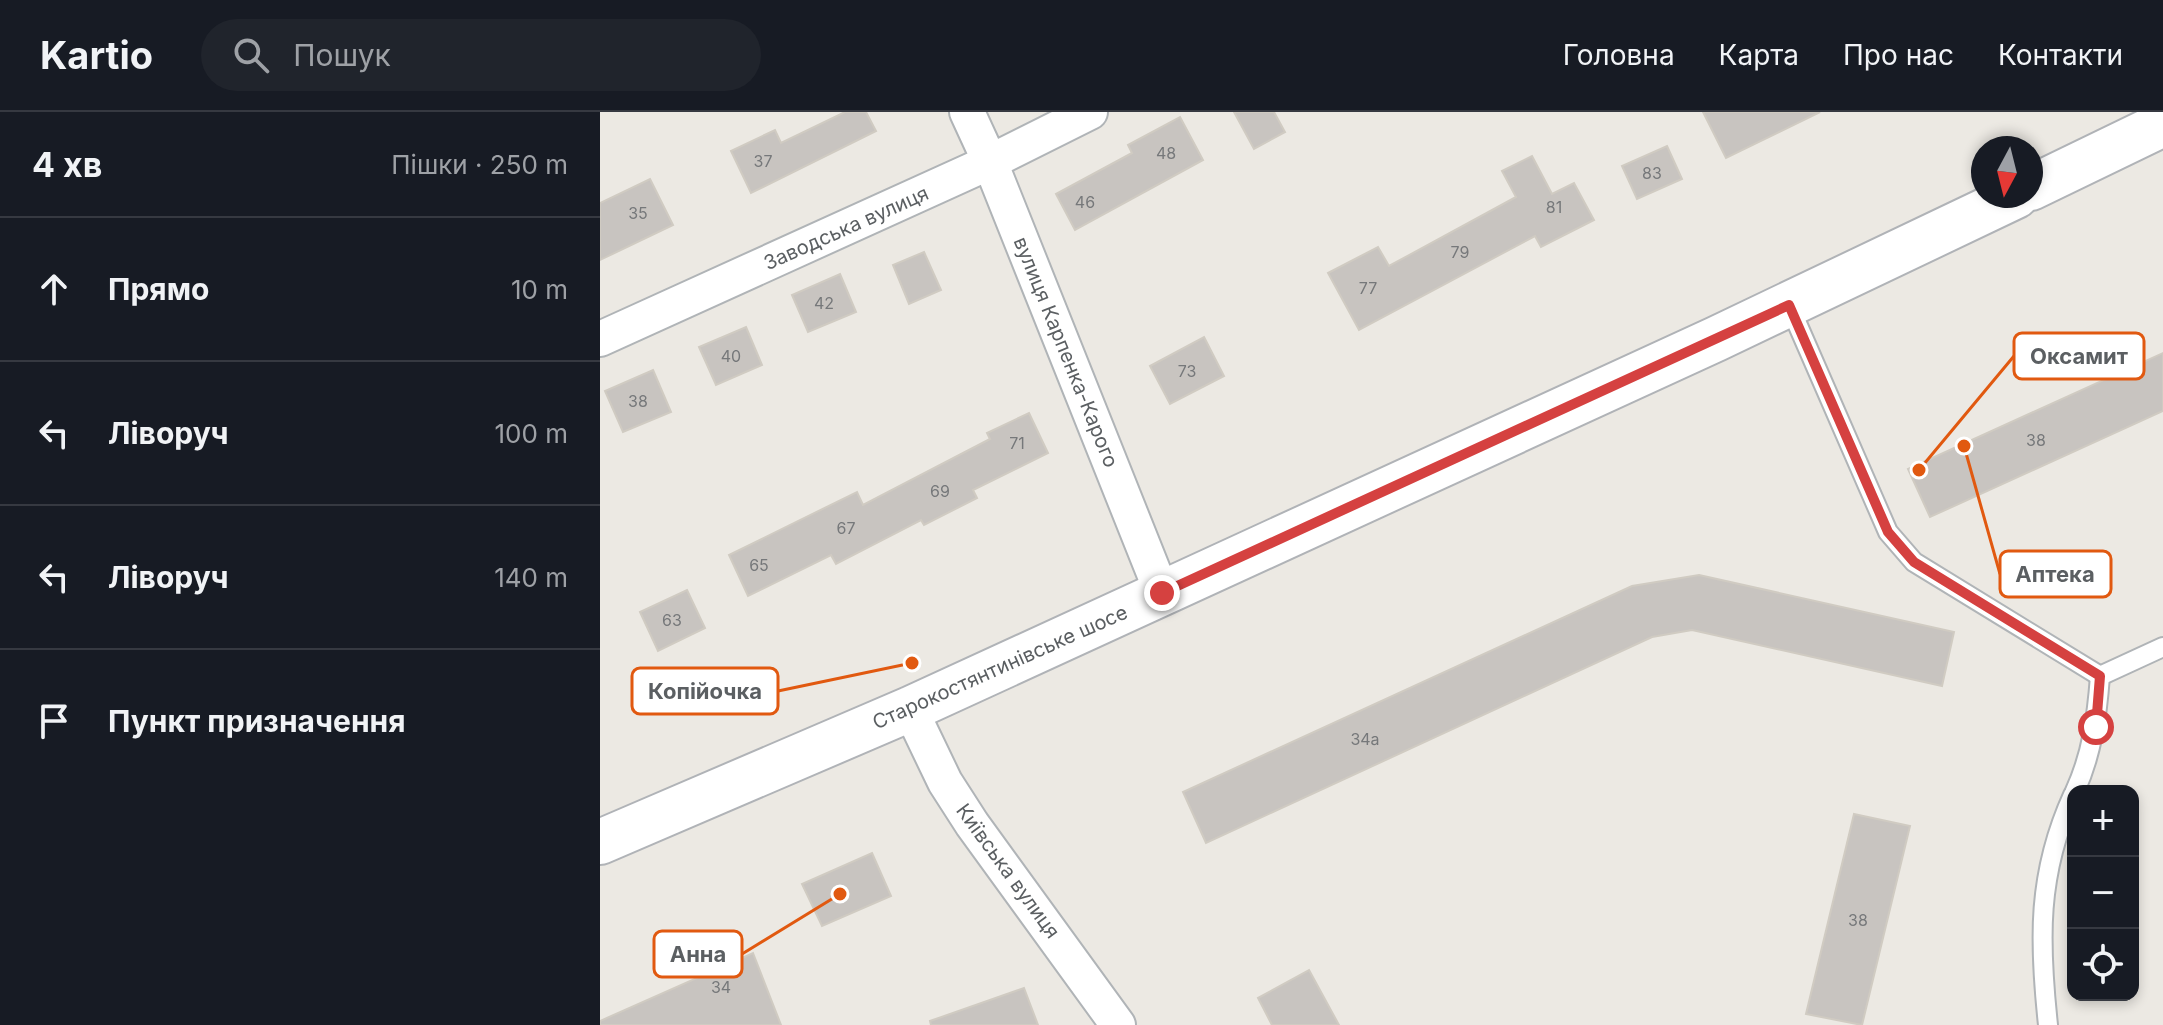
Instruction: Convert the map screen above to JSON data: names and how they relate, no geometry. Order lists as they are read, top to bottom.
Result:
{
  "streets": {
    "main road": ["Старокостянтинівське шосе"],
    "street": ["Заводська вулиця", "вулиця Карпенка-Карого", "Київська вулиця"]
  },
  "crossings": [
    ["Заводська вулиця", "вулиця Карпенка-Карого"],
    ["вулиця Карпенка-Карого", "Старокостянтинівське шосе"],
    ["Старокостянтинівське шосе", "Київська вулиця"]
  ],
  "places": [
    "Аптека",
    "Оксамит",
    "Копійочка",
    "Анна"
  ],
  "house_numbers": [
    "48",
    "37",
    "83",
    "46",
    "81",
    "35",
    "79",
    "77",
    "42",
    "40",
    "73",
    "38",
    "38",
    "71",
    "69",
    "67",
    "65",
    "63",
    "34а",
    "38",
    "34"
  ],
  "north": "bottom",
  "page": {
    "header": "Kartio",
    "search": "Пошук",
    "nav": [
      "Головна",
      "Карта",
      "Про нас",
      "Контакти"
    ],
    "heading": ["4 хв", "Пішки · 250 m"],
    "list": [
      ["Прямо", "10 m"],
      ["Ліворуч", "100 m"],
      ["Ліворуч", "140 m"],
      "Пункт призначення"
    ],
    "map_buttons": ["+", "−"]
  }
}
